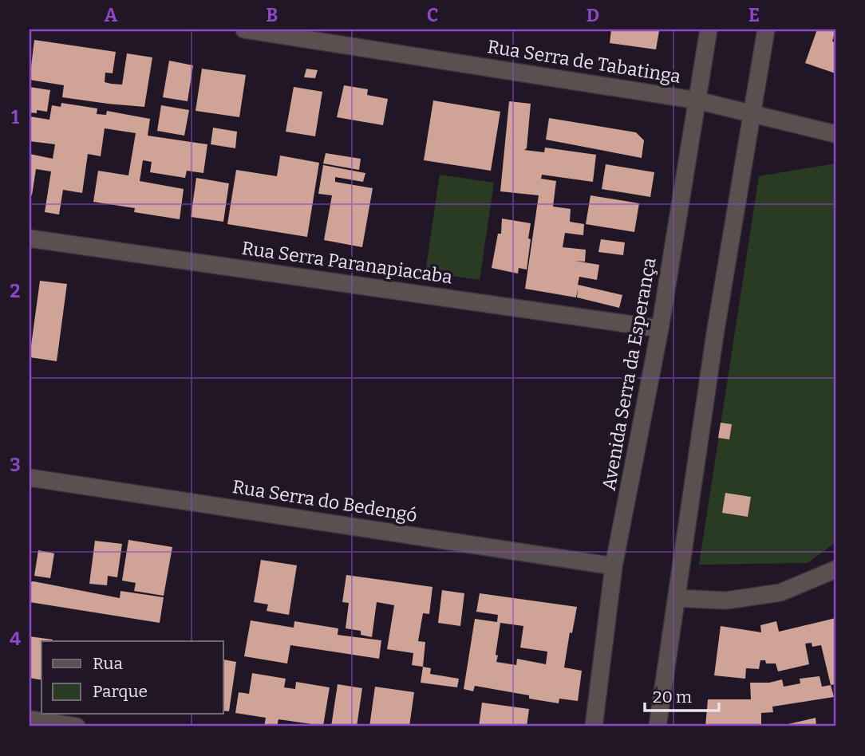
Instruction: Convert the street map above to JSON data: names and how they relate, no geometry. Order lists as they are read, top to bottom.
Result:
{
  "streets": {
    "street": [
      "Rua Serra de Tabatinga",
      "Rua Serra Paranapiacaba",
      "Avenida Serra da Esperança",
      "Rua Serra do Bedengó"
    ]
  },
  "crossings": [
    ["Rua Serra de Tabatinga", "Avenida Serra da Esperança"],
    ["Rua Serra Paranapiacaba", "Avenida Serra da Esperança"],
    ["Avenida Serra da Esperança", "Rua Serra do Bedengó"]
  ],
  "legend": ["Rua", "Parque"],
  "scale_bar": "20 m",
  "grid": {
    "columns": [
      "A",
      "B",
      "C",
      "D",
      "E"
    ],
    "rows": [
      "1",
      "2",
      "3",
      "4"
    ]
  }
}
